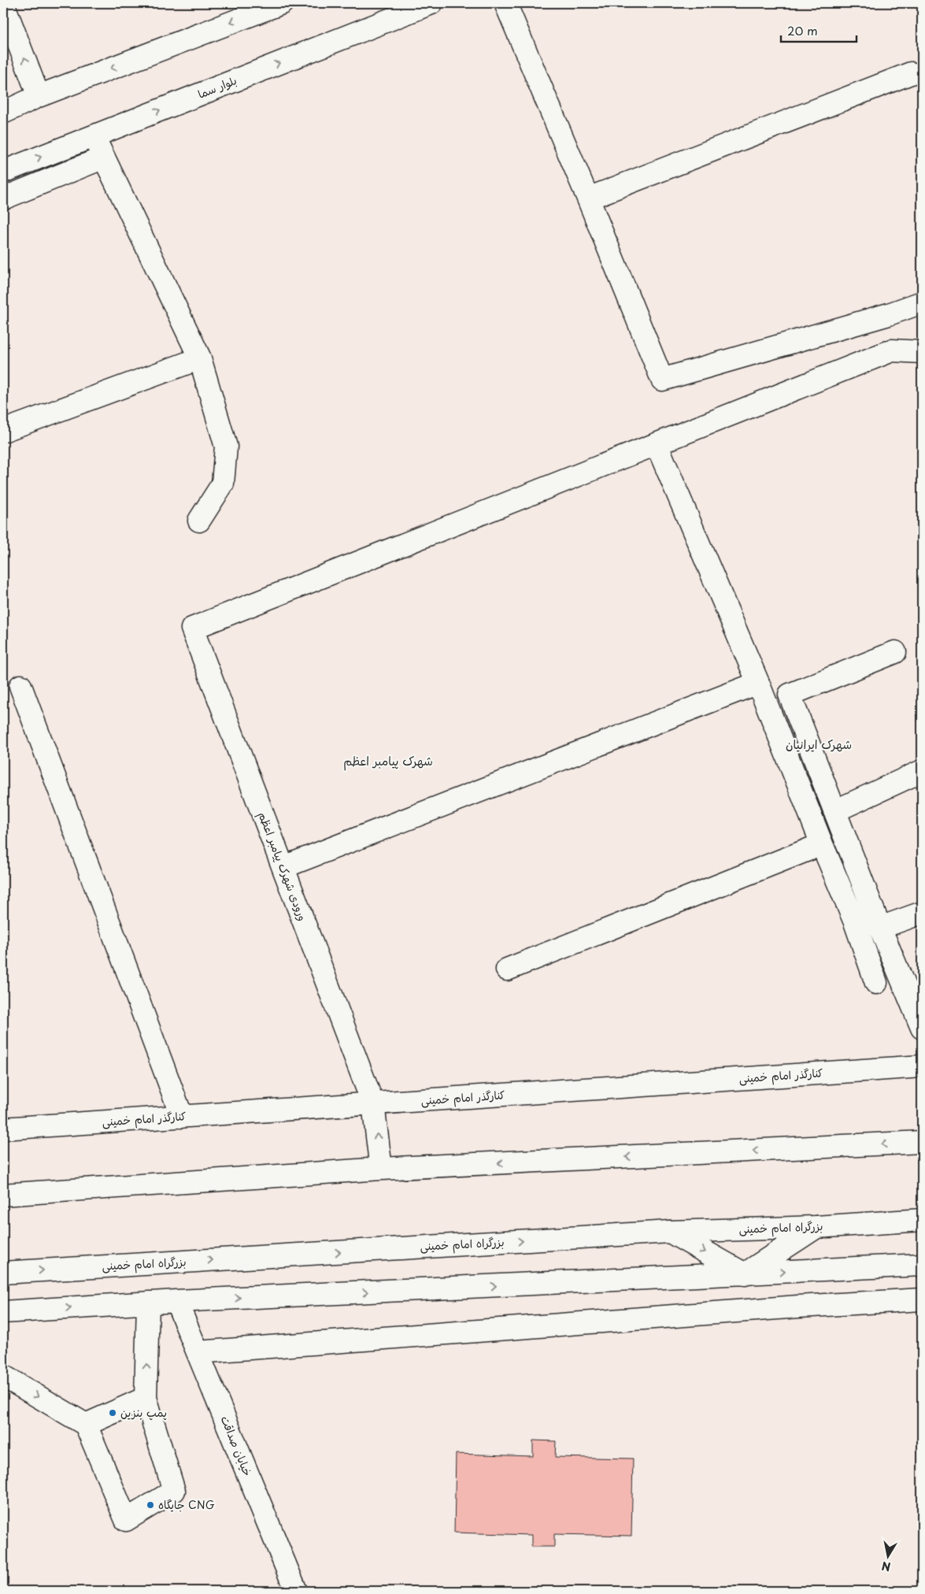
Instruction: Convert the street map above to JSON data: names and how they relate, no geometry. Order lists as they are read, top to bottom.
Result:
{
  "streets": {
    "main road": [
      "بلوار سما",
      "ورودی شهرک پیامبر اعظم",
      "کنارگذر امام خمینی",
      "بزرگراه امام خمینی",
      "خیابان صداقت"
    ]
  },
  "crossings": [
    ["ورودی شهرک پیامبر اعظم", "کنارگذر امام خمینی"]
  ],
  "districts": ["شهرک ایرانیان", "شهرک پیامبر اعظم"],
  "places": ["پمپ بنزین", "جایگاه CNG"],
  "scale_bar": "20 m",
  "north": "bottom"
}
